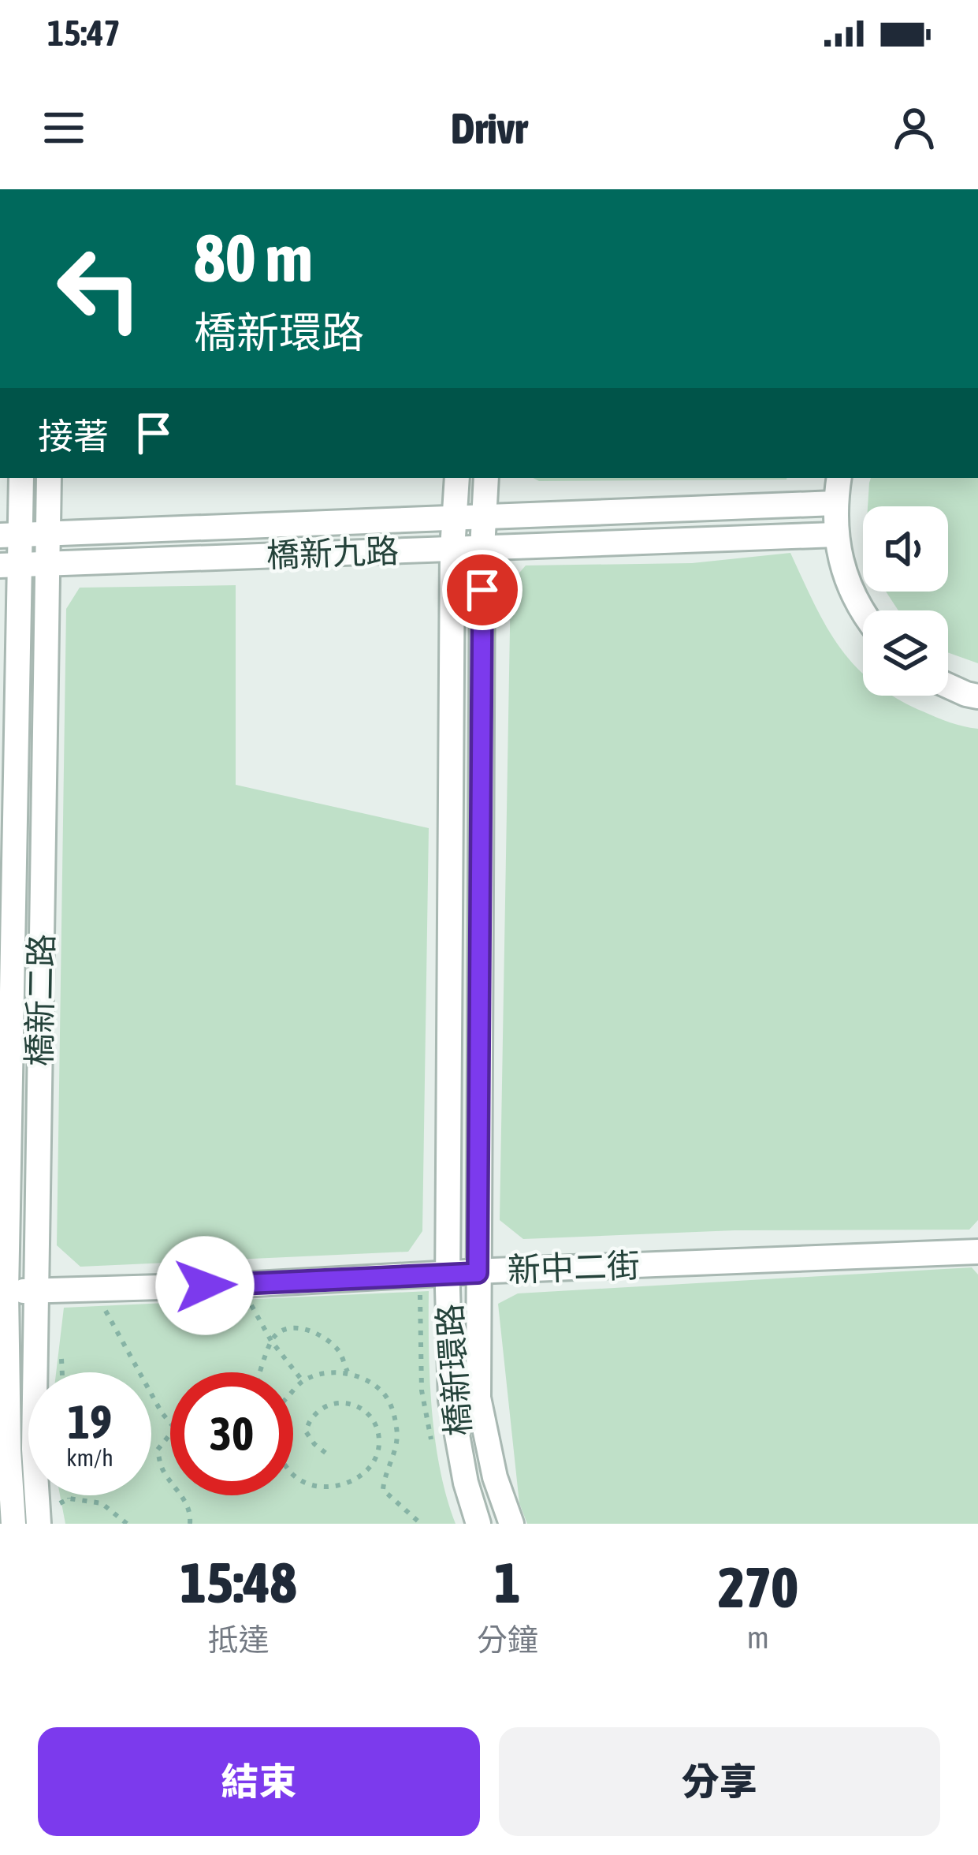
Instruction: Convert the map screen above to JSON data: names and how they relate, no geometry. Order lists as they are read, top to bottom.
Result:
{
  "streets": {
    "street": [
      "橋新九路",
      "橋新二路",
      "新中二街",
      "橋新環路"
    ]
  },
  "crossings": [
    ["橋新九路", "橋新二路"],
    ["橋新九路", "橋新環路"],
    ["橋新二路", "新中二街"],
    ["新中二街", "橋新環路"]
  ],
  "page": {
    "status": "15:47",
    "header": "Drivr",
    "turn": ["80 m", "橋新環路"],
    "then": "接著",
    "speed": "19 km/h",
    "limit": "30",
    "eta": [
      "15:48",
      "抵達",
      "1",
      "分鐘",
      "270",
      "m"
    ],
    "buttons": ["結束", "分享"]
  }
}
